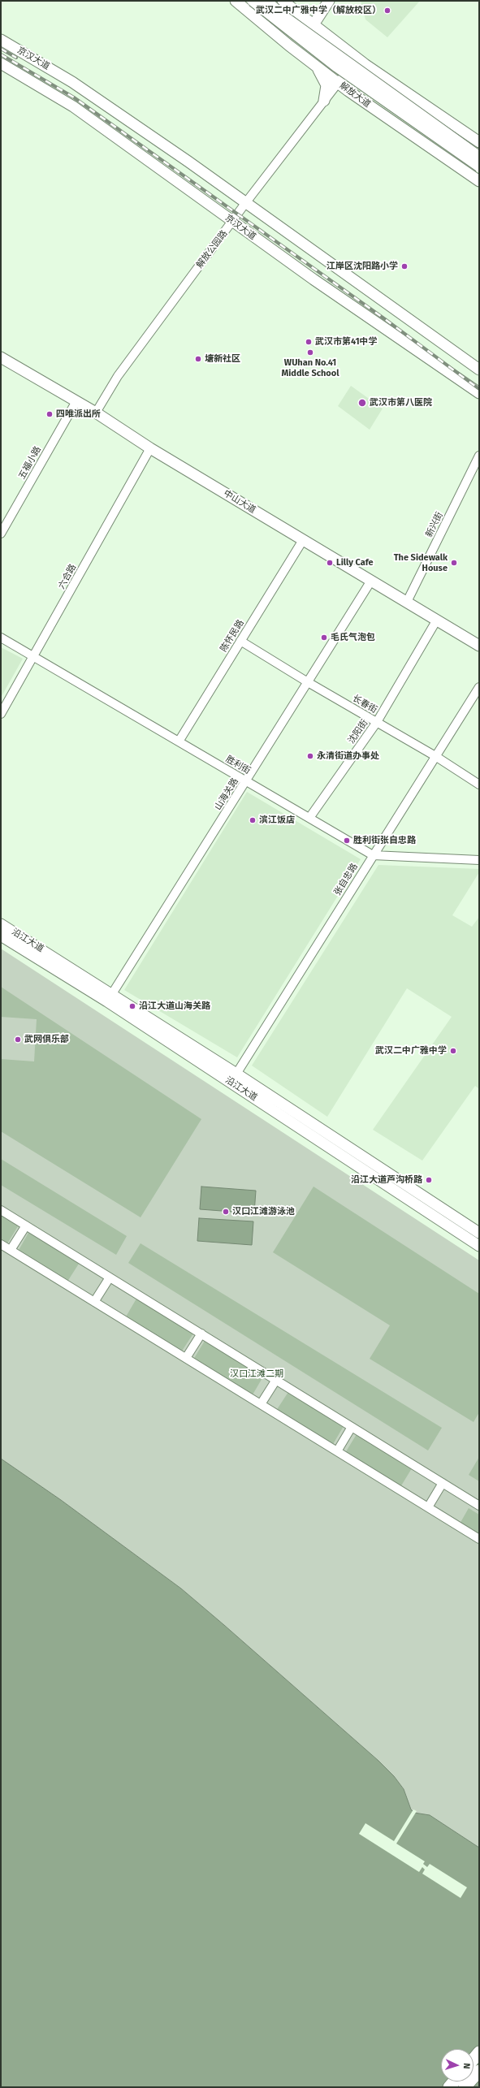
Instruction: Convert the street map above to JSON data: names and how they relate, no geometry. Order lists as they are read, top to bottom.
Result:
{
  "streets": {
    "main road": [
      "京汉大道",
      "解放大道",
      "中山大道",
      "沿江大道"
    ],
    "street": [
      "解放公园路",
      "五福小路",
      "新兴街",
      "六合路",
      "陈怀民路",
      "长春街",
      "沈阳街",
      "胜利街",
      "山海关路",
      "张自忠路"
    ]
  },
  "crossings": [
    ["京汉大道", "解放公园路"],
    ["解放大道", "解放公园路"],
    ["解放公园路", "中山大道"],
    ["五福小路", "中山大道"],
    ["中山大道", "新兴街"],
    ["中山大道", "六合路"],
    ["中山大道", "陈怀民路"],
    ["中山大道", "沈阳街"],
    ["中山大道", "山海关路"],
    ["六合路", "胜利街"],
    ["陈怀民路", "长春街"],
    ["陈怀民路", "胜利街"],
    ["长春街", "沈阳街"],
    ["长春街", "山海关路"],
    ["长春街", "张自忠路"],
    ["沈阳街", "胜利街"],
    ["胜利街", "山海关路"],
    ["胜利街", "张自忠路"],
    ["山海关路", "沿江大道"],
    ["张自忠路", "沿江大道"]
  ],
  "parks": ["汉口江滩二期"],
  "places": [
    "武汉二中广雅中学（解放校区）",
    "江岸区沈阳路小学",
    "武汉市第41中学",
    "WUhan No.41 Middle School",
    "塘新社区",
    "武汉市第八医院",
    "四唯派出所",
    "Lilly Cafe",
    "The Sidewalk House",
    "毛氏气泡包",
    "永清街道办事处",
    "滨江饭店",
    "胜利街张自忠路",
    "沿江大道山海关路",
    "武网俱乐部",
    "武汉二中广雅中学",
    "沿江大道芦沟桥路",
    "汉口江滩游泳池"
  ],
  "north": "right"
}
